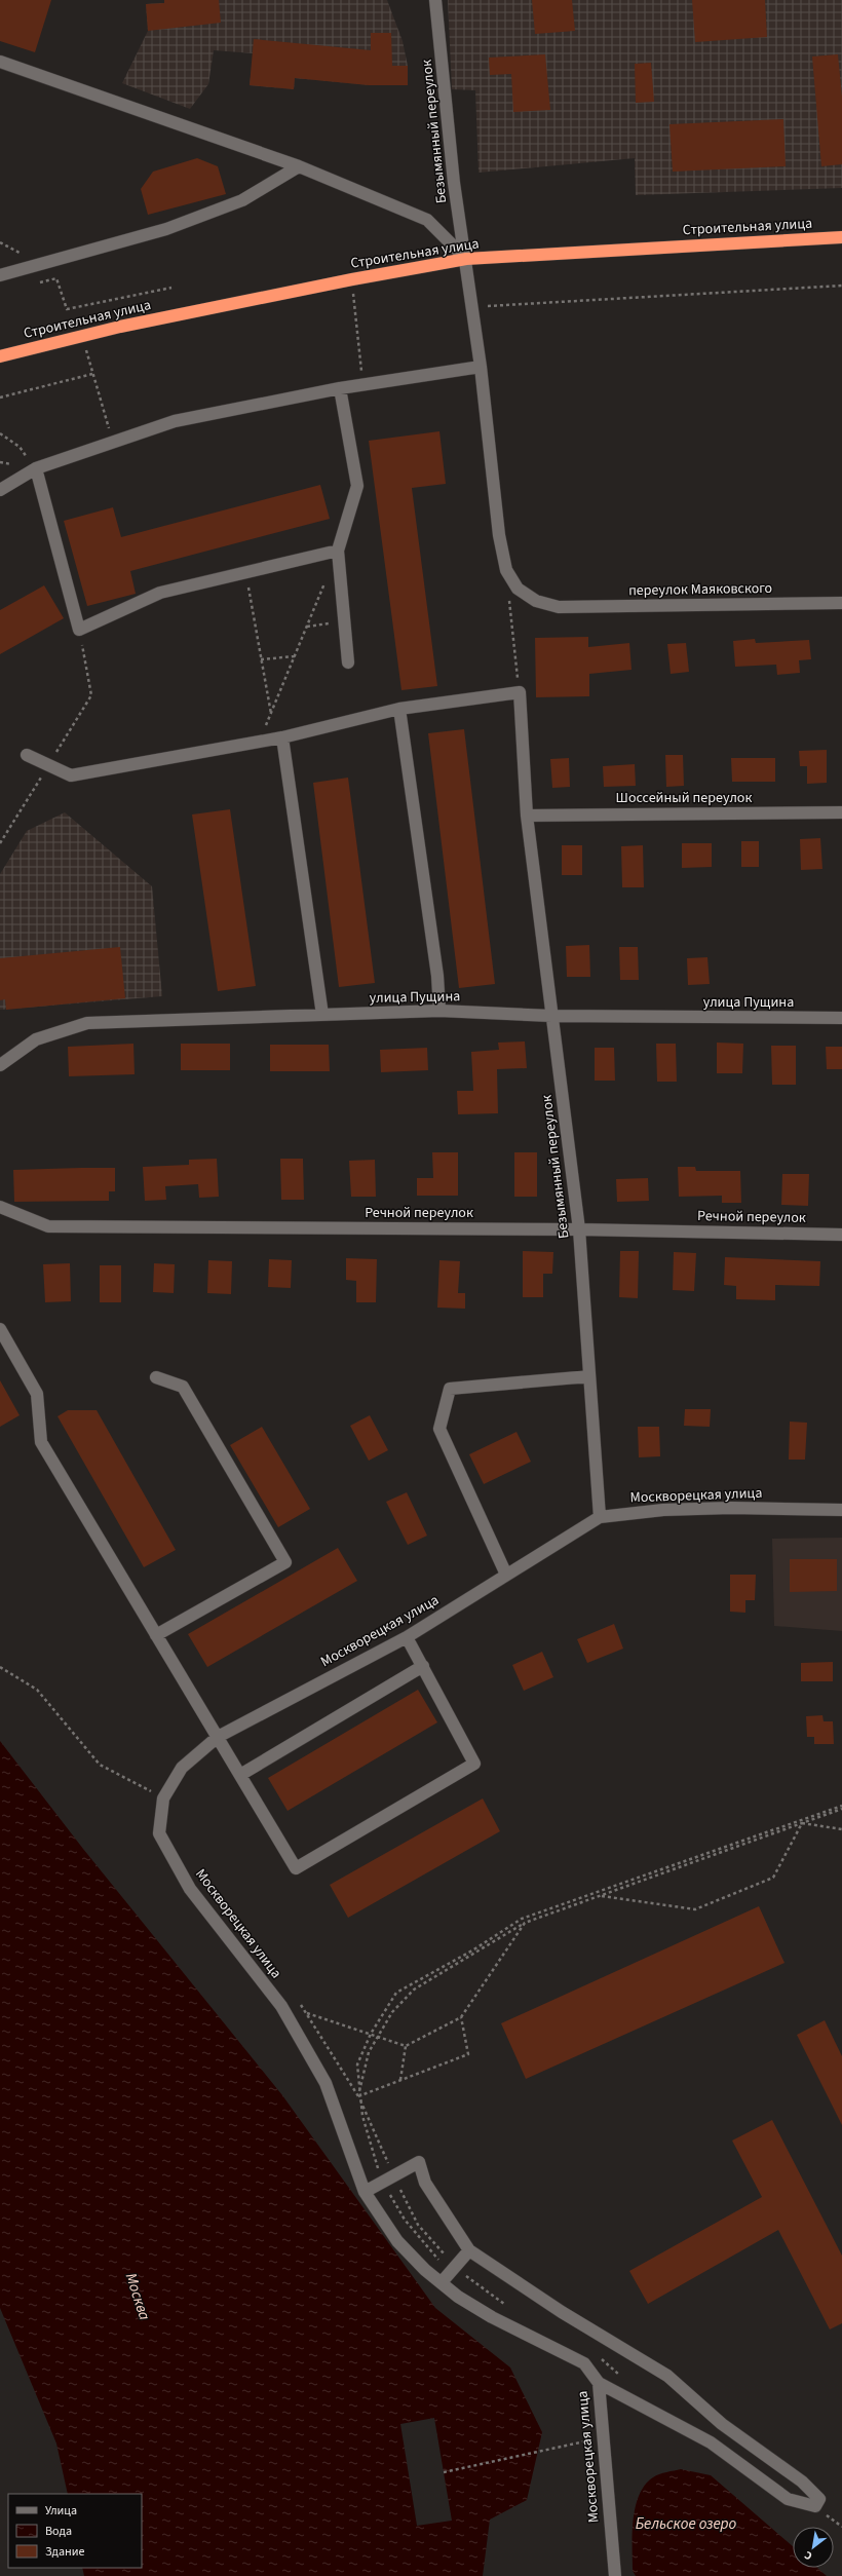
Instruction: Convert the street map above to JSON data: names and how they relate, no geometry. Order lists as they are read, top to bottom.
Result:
{
  "streets": {
    "highway": ["Строительная улица"],
    "street": [
      "Безымянный переулок",
      "переулок Маяковского",
      "Шоссейный переулок",
      "улица Пущина",
      "Речной переулок",
      "Москворецкая улица"
    ]
  },
  "crossings": [
    ["Безымянный переулок", "Строительная улица"],
    ["Безымянный переулок", "переулок Маяковского"],
    ["Безымянный переулок", "Шоссейный переулок"],
    ["Безымянный переулок", "улица Пущина"],
    ["Безымянный переулок", "Речной переулок"],
    ["Безымянный переулок", "Москворецкая улица"]
  ],
  "water": ["Москва", "Бельское озеро"],
  "legend": ["Улица", "Вода", "Здание"],
  "north": "bottom left"
}
